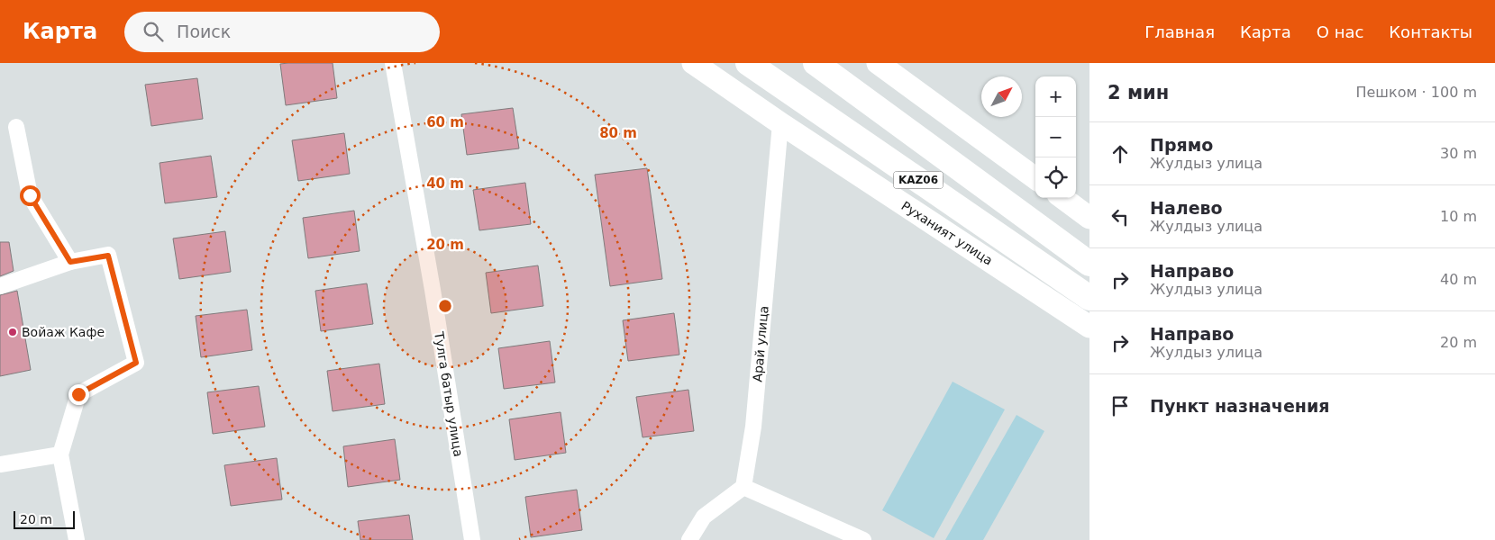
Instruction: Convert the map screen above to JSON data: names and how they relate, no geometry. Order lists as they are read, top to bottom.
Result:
{
  "streets": {
    "highway": ["KАZ06"],
    "main road": ["Руханият улица"],
    "street": ["Арай улица", "Тулга батыр улица"]
  },
  "crossings": [
    ["Руханият улица", "Арай улица"]
  ],
  "places": ["Войаж Кафе"],
  "scale_bar": "20 m",
  "north": "top right",
  "page": {
    "header": "Карта",
    "search": "Поиск",
    "nav": [
      "Главная",
      "Карта",
      "О нас",
      "Контакты"
    ],
    "heading": ["2 мин", "Пешком · 100 m"],
    "map_buttons": ["+", "−"],
    "list": [
      ["Прямо", "Жулдыз улица", "30 m"],
      ["Налево", "Жулдыз улица", "10 m"],
      ["Направо", "Жулдыз улица", "40 m"],
      ["Направо", "Жулдыз улица", "20 m"],
      "Пункт назначения"
    ],
    "scale": "20 m"
  },
  "rings": [
    "60 m",
    "80 m",
    "40 m",
    "20 m"
  ]
}
